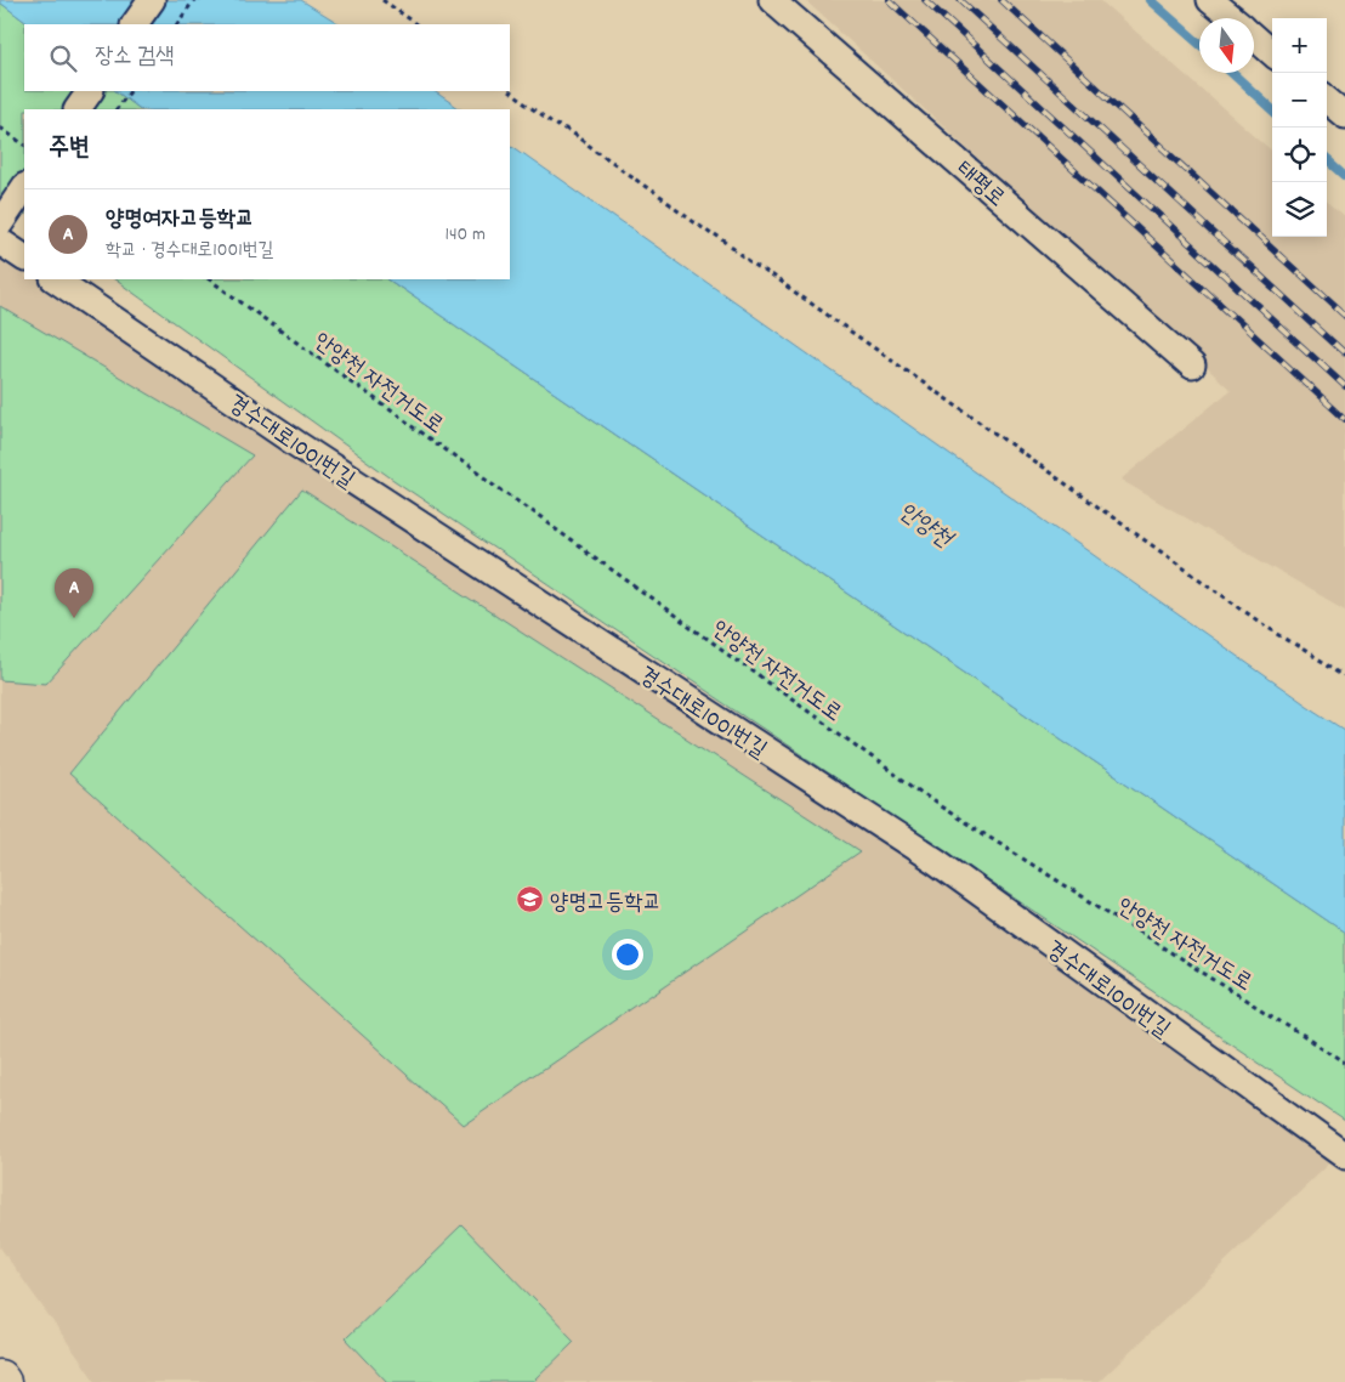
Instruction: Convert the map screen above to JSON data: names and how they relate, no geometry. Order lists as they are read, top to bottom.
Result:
{
  "streets": {
    "street": ["태평로", "경수대로1001번길"],
    "path": ["안양천 자전거도로"]
  },
  "water": ["안양천"],
  "places": {
    "school or university": ["양명고등학교"]
  },
  "north": "bottom",
  "page": {
    "map_buttons": ["+", "−"],
    "search": "장소 검색",
    "heading": "주변",
    "list": [
      {
        "mark": "A",
        "name": "양명여자고등학교",
        "note": "학교 · 경수대로1001번길",
        "value": "140 m"
      }
    ],
    "pins": "A"
  }
}
